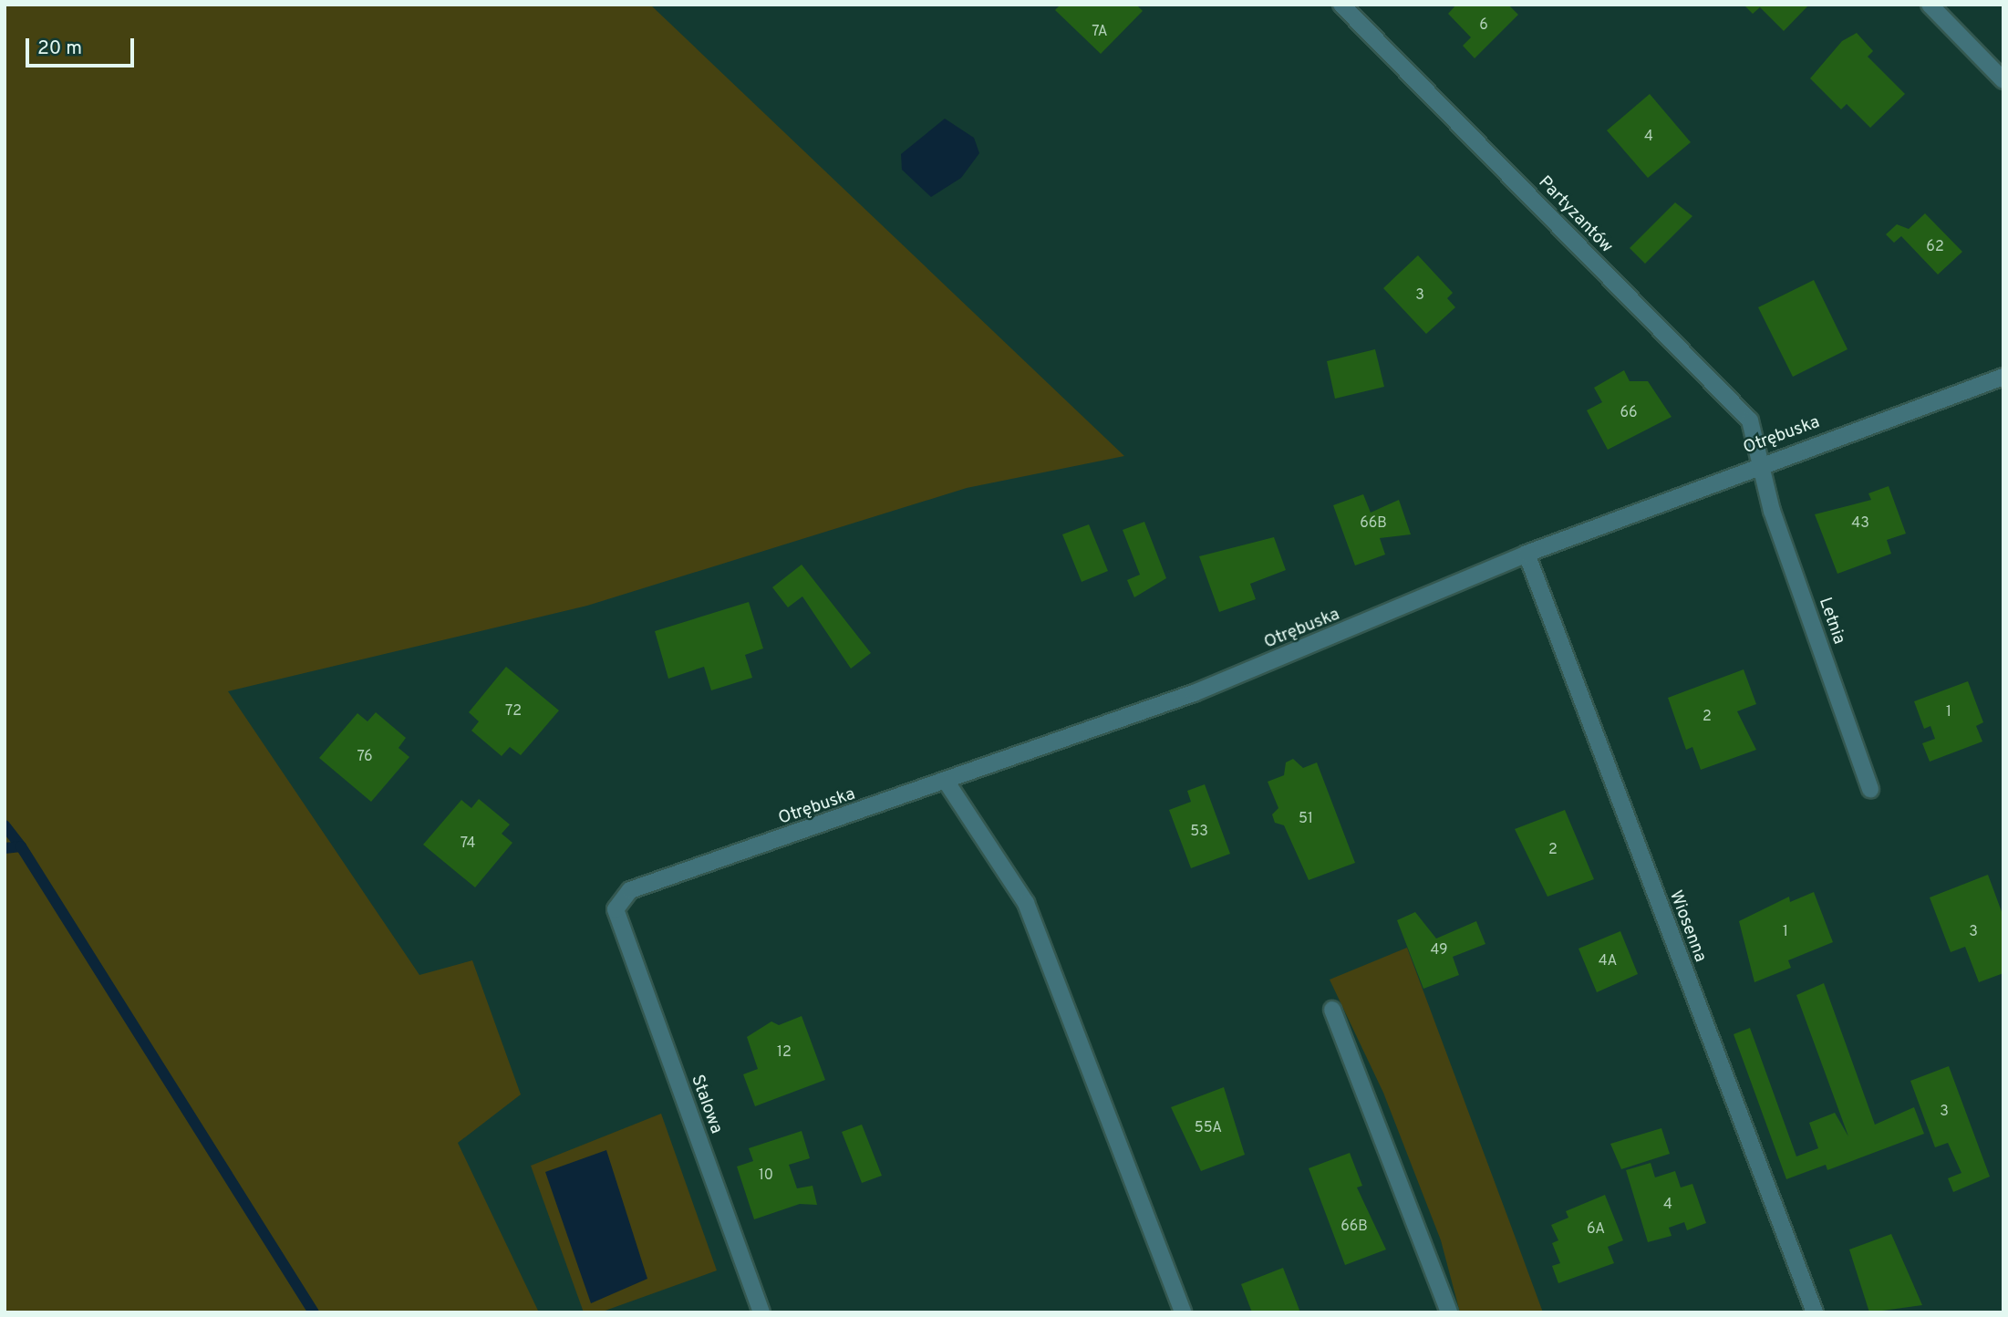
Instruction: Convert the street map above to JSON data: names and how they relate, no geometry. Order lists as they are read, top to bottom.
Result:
{
  "streets": {
    "street": [
      "Partyzantów",
      "Otrębuska",
      "Letnia",
      "Wiosenna",
      "Stalowa"
    ]
  },
  "crossings": [
    ["Partyzantów", "Otrębuska"],
    ["Partyzantów", "Letnia"],
    ["Otrębuska", "Letnia"],
    ["Otrębuska", "Wiosenna"],
    ["Otrębuska", "Stalowa"]
  ],
  "house_numbers": [
    "6",
    "7A",
    "4",
    "62",
    "3",
    "66",
    "66B",
    "43",
    "72",
    "1",
    "2",
    "76",
    "51",
    "53",
    "74",
    "2",
    "1",
    "3",
    "49",
    "4A",
    "12",
    "3",
    "55A",
    "10",
    "4",
    "66B",
    "6A"
  ],
  "scale_bar": "20 m"
}
